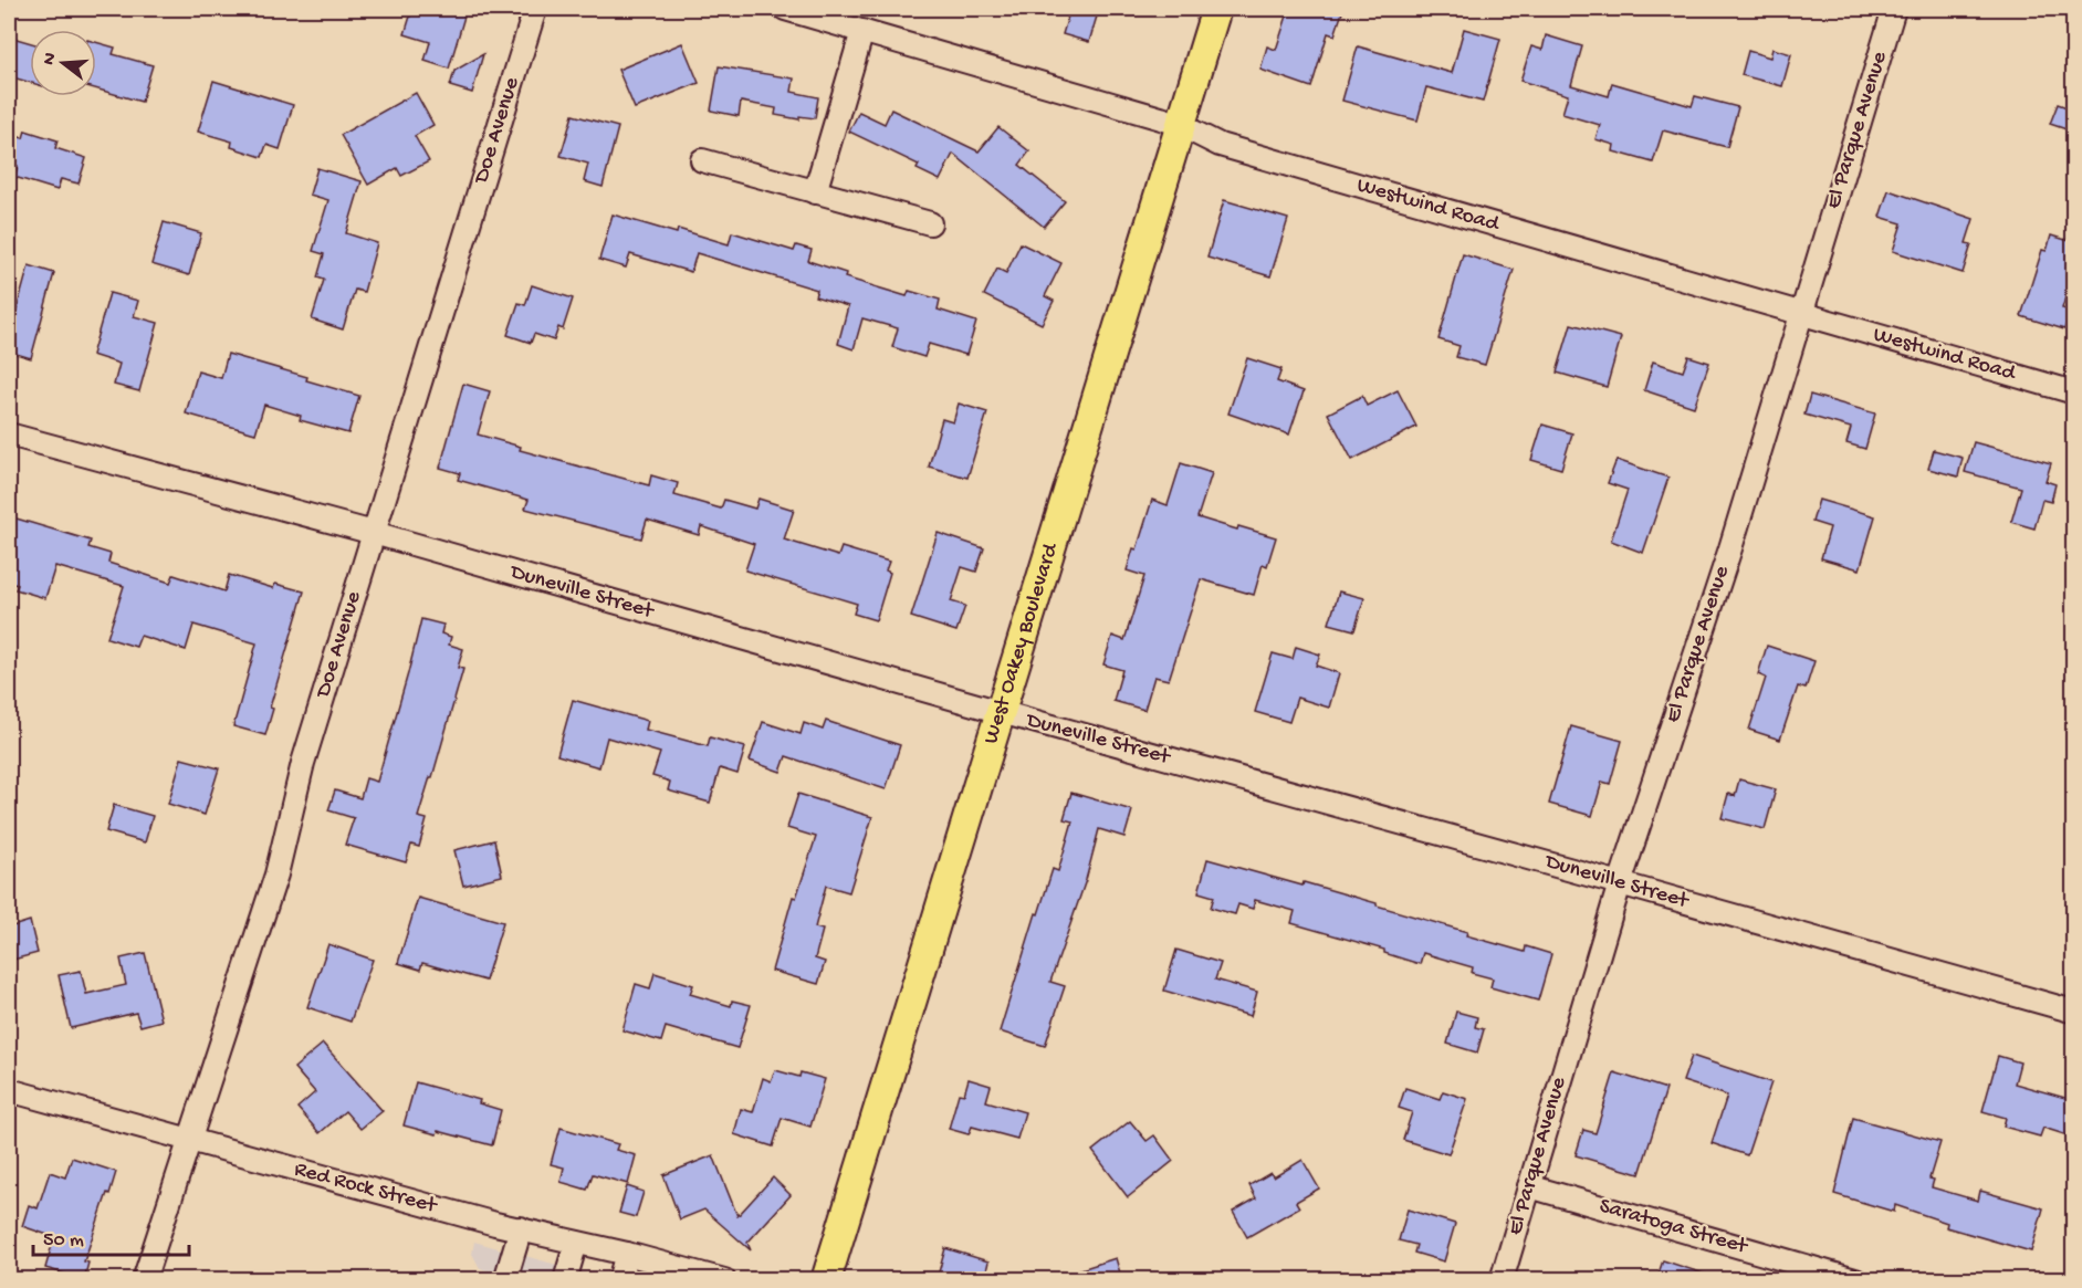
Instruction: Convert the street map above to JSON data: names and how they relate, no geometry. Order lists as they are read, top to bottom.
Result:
{
  "streets": {
    "main road": ["West Oakey Boulevard"],
    "street": [
      "Doe Avenue",
      "El Parque Avenue",
      "Westwind Road",
      "Duneville Street",
      "Red Rock Street",
      "Saratoga Street"
    ]
  },
  "crossings": [
    ["Doe Avenue", "Duneville Street"],
    ["Doe Avenue", "Red Rock Street"],
    ["El Parque Avenue", "Westwind Road"],
    ["El Parque Avenue", "Duneville Street"],
    ["El Parque Avenue", "Saratoga Street"],
    ["Westwind Road", "West Oakey Boulevard"],
    ["Duneville Street", "West Oakey Boulevard"]
  ],
  "scale_bar": "50 m",
  "north": "left"
}
